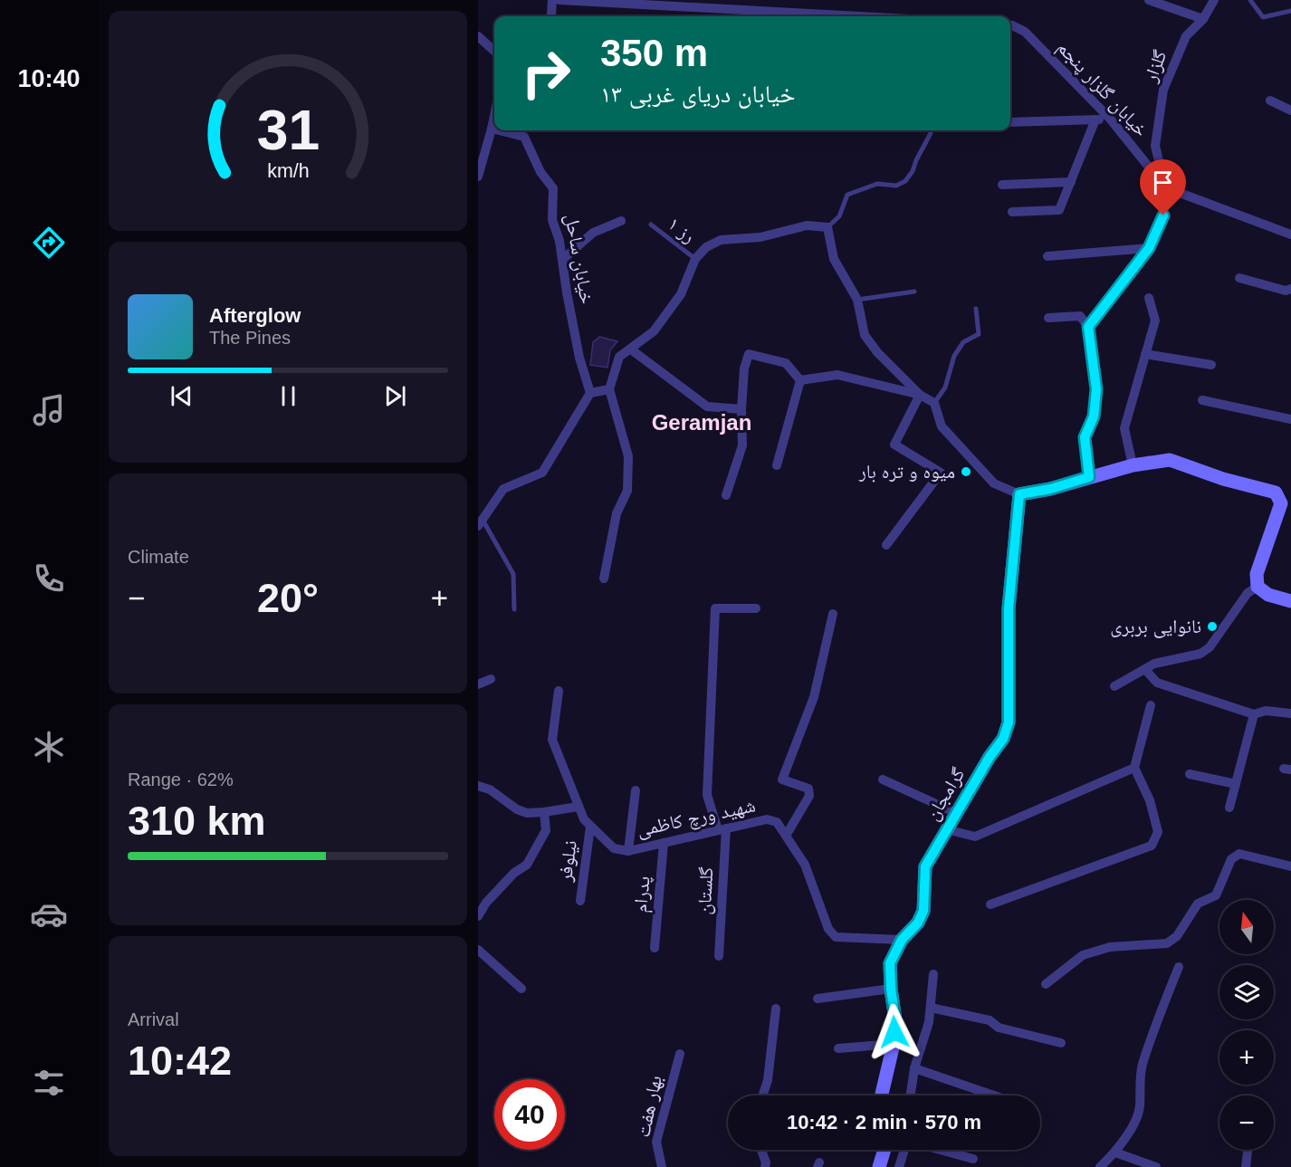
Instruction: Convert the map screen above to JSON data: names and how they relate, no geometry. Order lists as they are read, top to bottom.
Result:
{
  "streets": {
    "street": [
      "گلزار",
      "خیابان گلزار پنجم",
      "خیابان ساحل",
      "گرامجان",
      "شهید ورچ کاظمی",
      "نیلوفر",
      "گلستان",
      "پدرام",
      "بهار هفت"
    ],
    "lane": ["رز ۱"]
  },
  "crossings": [
    ["گلزار", "خیابان گلزار پنجم"],
    ["گرامجان", "شهید ورچ کاظمی"],
    ["شهید ورچ کاظمی", "نیلوفر"],
    ["شهید ورچ کاظمی", "گلستان"],
    ["شهید ورچ کاظمی", "پدرام"]
  ],
  "districts": ["Geramjan"],
  "places": ["میوه و تره بار", "نانوایی بربری"],
  "north": "top",
  "page": {
    "tabs": "10:40",
    "turn": ["350 m", "خیابان دریای غربی ۱۳"],
    "song": ["Afterglow", "The Pines"],
    "tile": [
      "Climate",
      ["Range · 62%", "310 km"],
      ["Arrival", "10:42"]
    ],
    "heat": ["−", "20°", "+"],
    "map_buttons": ["+", "−"],
    "limit": "40",
    "trip": "10:42 · 2 min · 570 m",
    "gauge": ["31", "km/h"]
  }
}
